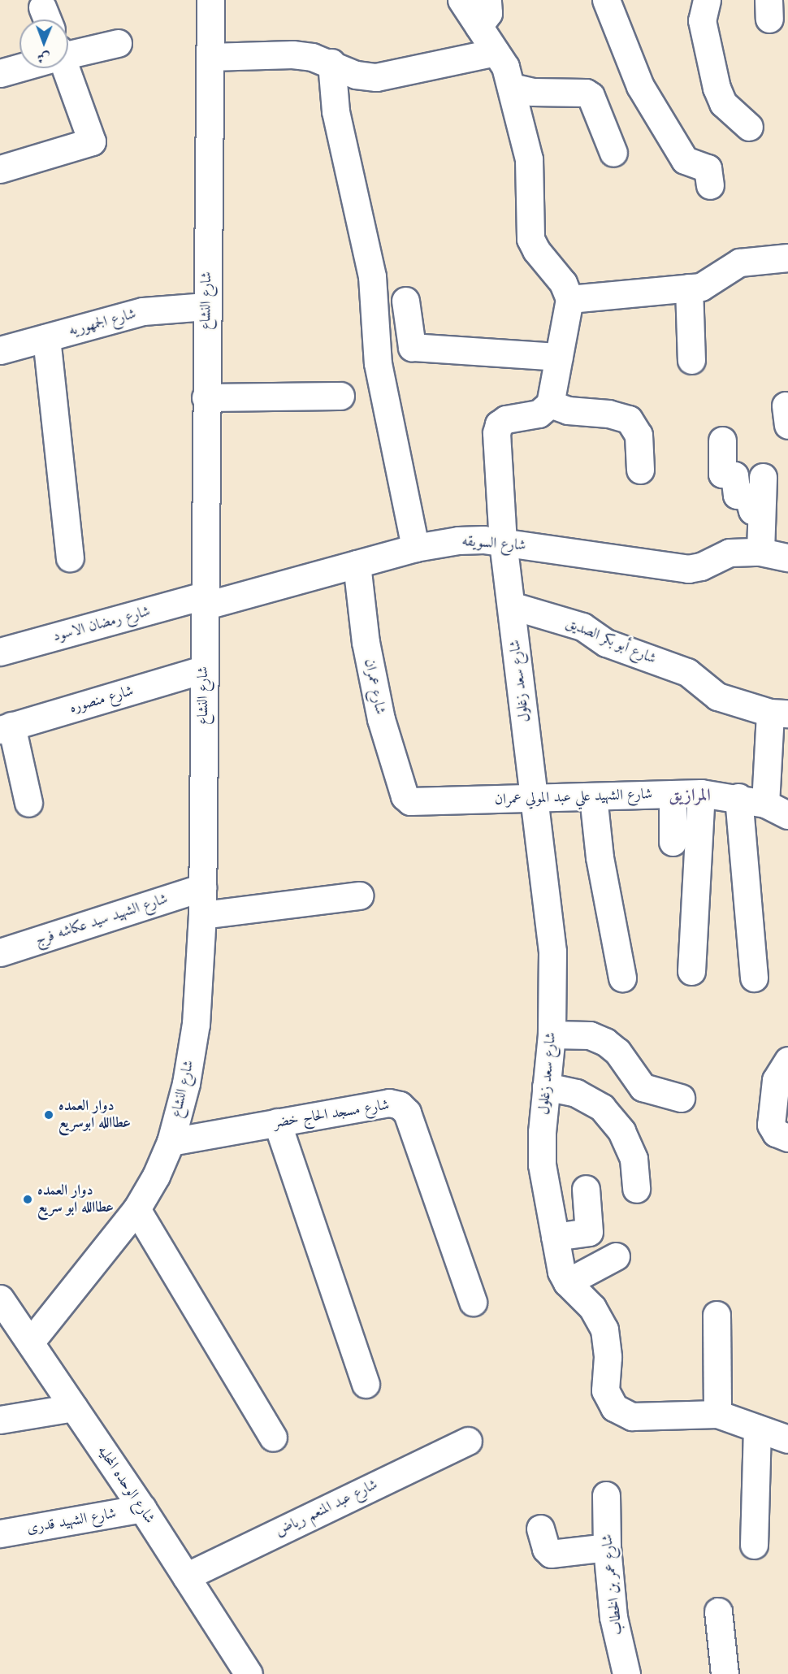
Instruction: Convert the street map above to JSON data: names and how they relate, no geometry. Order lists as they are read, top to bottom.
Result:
{
  "streets": {
    "street": [
      "شارع النشاع",
      "شارع الجمهوريه",
      "شارع السويقه",
      "شارع رمضان الاسود",
      "شارع أبو بكر الصديق",
      "شارع سعد زغلول",
      "شارع عمران",
      "شارع منصوره",
      "شارع الشهيد علي عبد المولي عمران",
      "شارع الشهيد سيد عكاشه فرج",
      "شارع مسجد الحاج خضر",
      "شارع الوحده المحليه",
      "شارع عبد المنعم رياض",
      "شارع الشهيد قدرى",
      "شارع عمر بن الخطاب"
    ]
  },
  "crossings": [
    ["شارع النشاع", "شارع الجمهوريه"],
    ["شارع النشاع", "شارع السويقه"],
    ["شارع النشاع", "شارع رمضان الاسود"],
    ["شارع النشاع", "شارع منصوره"],
    ["شارع النشاع", "شارع الشهيد سيد عكاشه فرج"],
    ["شارع النشاع", "شارع مسجد الحاج خضر"],
    ["شارع النشاع", "شارع الوحده المحليه"],
    ["شارع السويقه", "شارع رمضان الاسود"],
    ["شارع السويقه", "شارع سعد زغلول"],
    ["شارع السويقه", "شارع عمران"],
    ["شارع أبو بكر الصديق", "شارع سعد زغلول"],
    ["شارع سعد زغلول", "شارع الشهيد علي عبد المولي عمران"],
    ["شارع عمران", "شارع الشهيد علي عبد المولي عمران"],
    ["شارع الوحده المحليه", "شارع عبد المنعم رياض"],
    ["شارع الوحده المحليه", "شارع الشهيد قدرى"]
  ],
  "districts": ["المرازيق"],
  "places": ["دوار العمده عطاالله ابوسريع", "دوار العمده عطاالله ابو سريع"],
  "north": "bottom"
}
